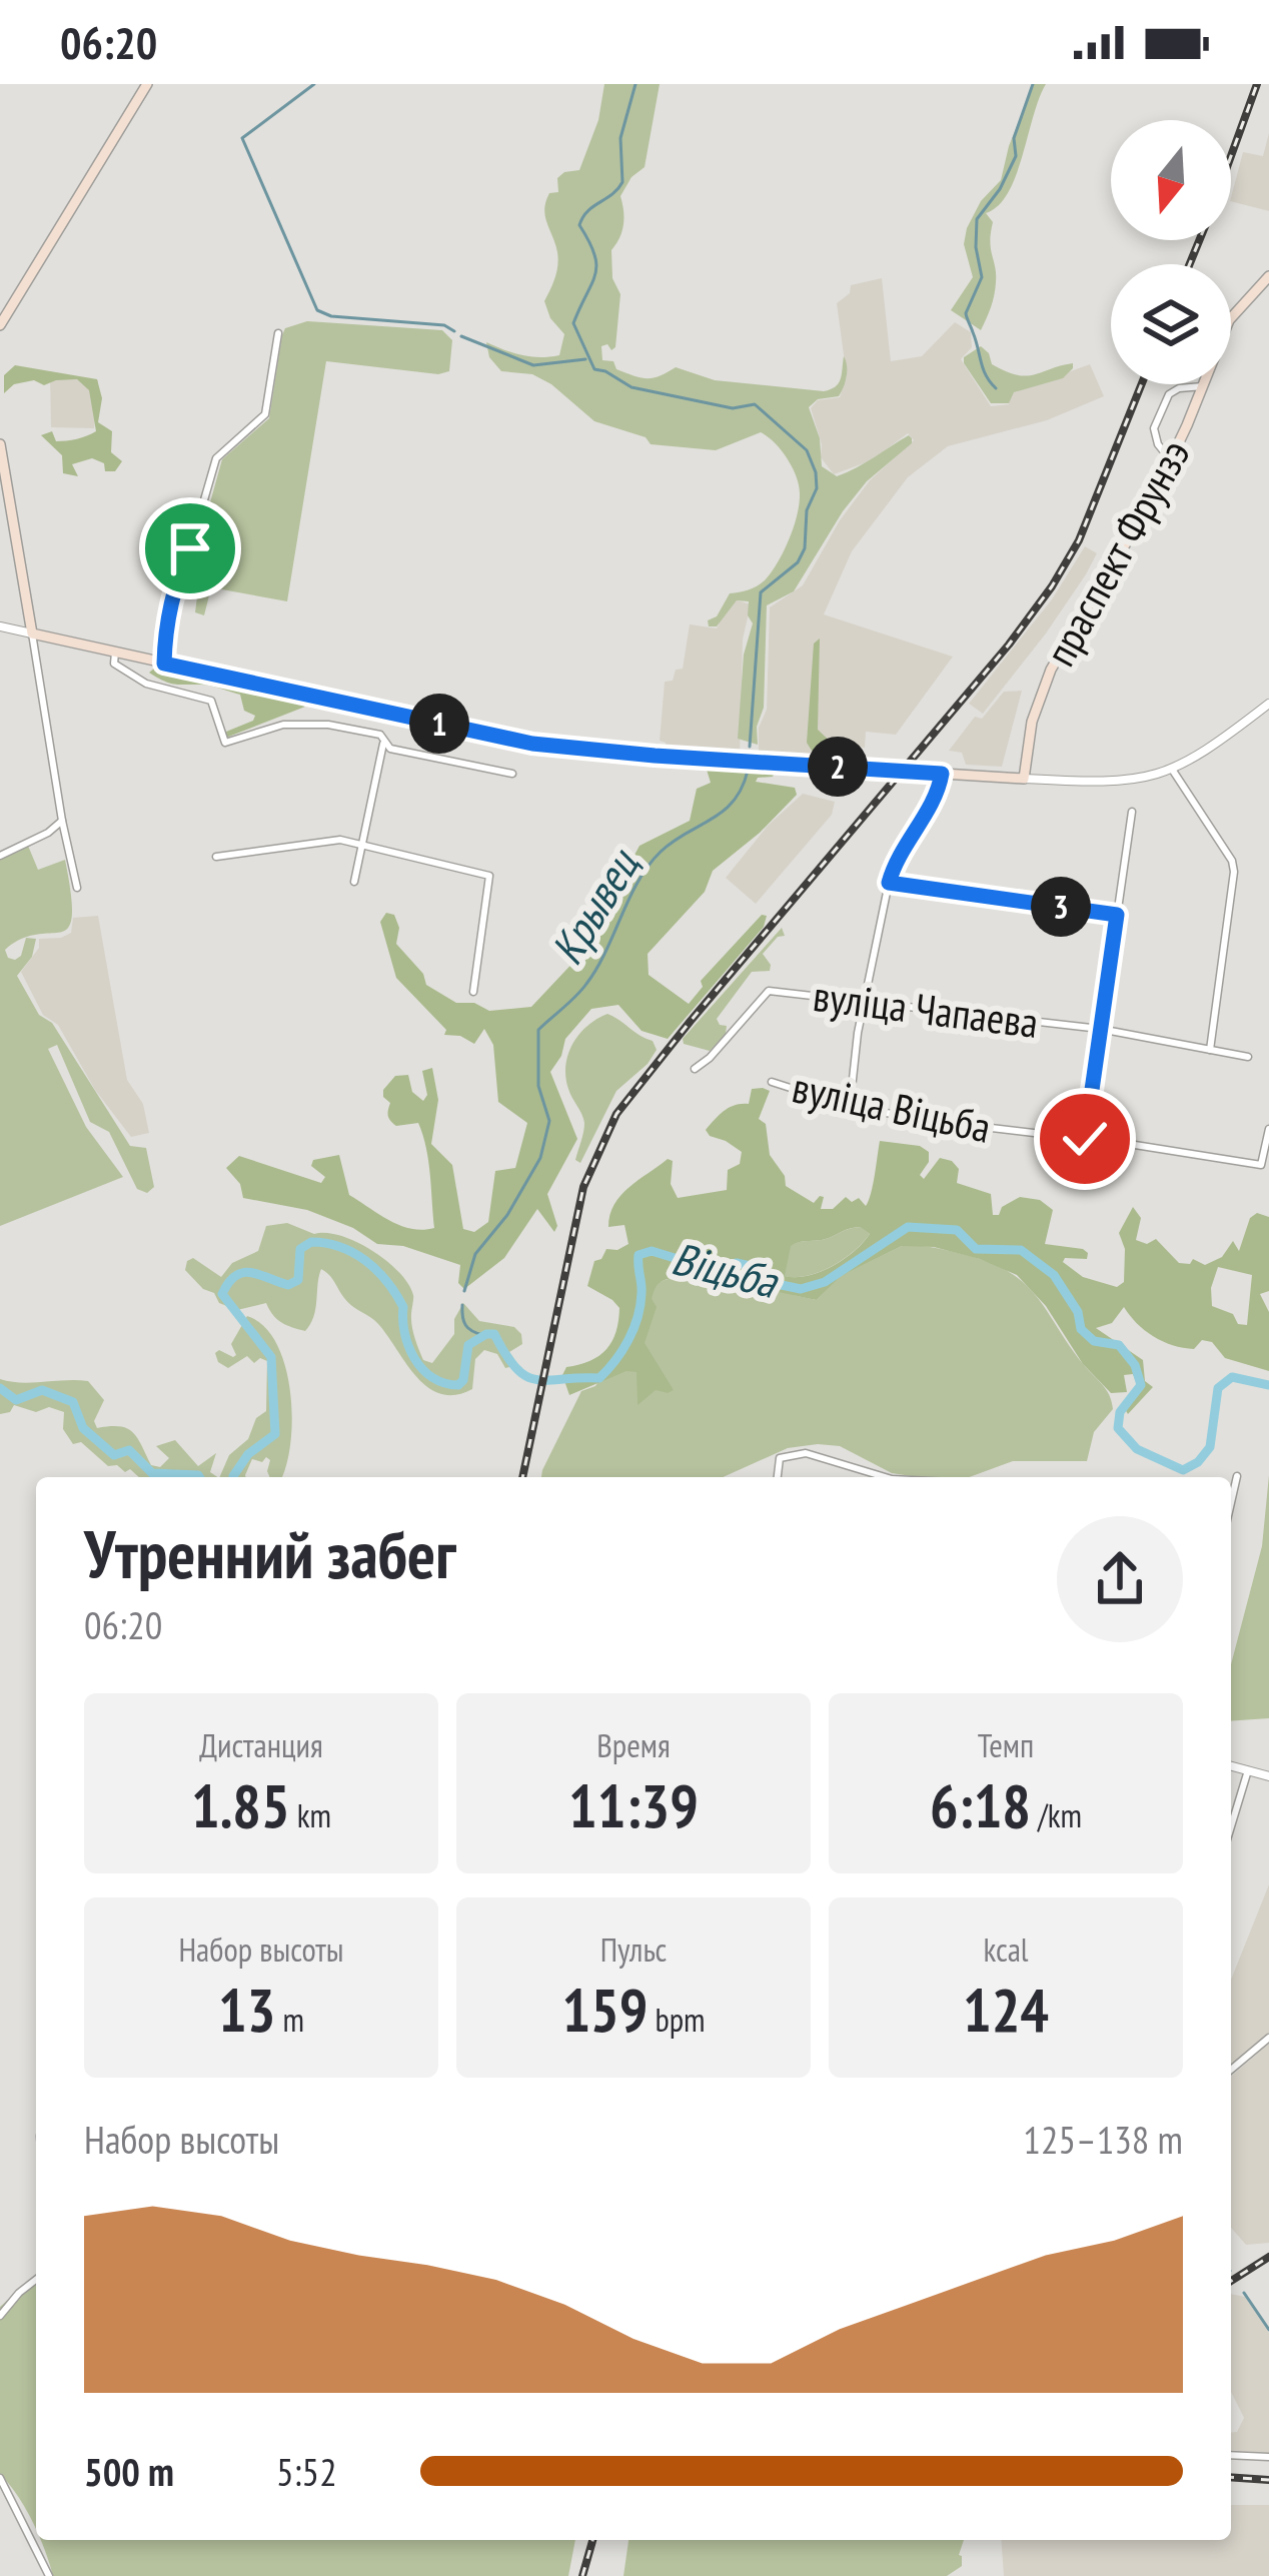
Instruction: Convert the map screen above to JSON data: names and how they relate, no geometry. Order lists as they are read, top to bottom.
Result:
{
  "streets": {
    "main road": ["праспект Фрунзэ"],
    "street": ["вуліца Чапаева", "вуліца Віцьба"]
  },
  "water": ["Крывец", "Віцьба"],
  "north": "bottom",
  "page": {
    "status": "06:20",
    "pins": ["1", "2", "3"],
    "heading": ["Утренний забег", "06:20"],
    "stats": [
      ["Дистанция", "1.85 km"],
      ["Время", "11:39"],
      ["Темп", "6:18 /km"],
      ["Набор высоты", "13 m"],
      ["Пульс", "159 bpm"],
      ["kcal", "124"]
    ],
    "chart": ["Набор высоты", "125–138 m"],
    "list": [
      {
        "name": "500 m",
        "note": "5:52"
      }
    ]
  }
}
